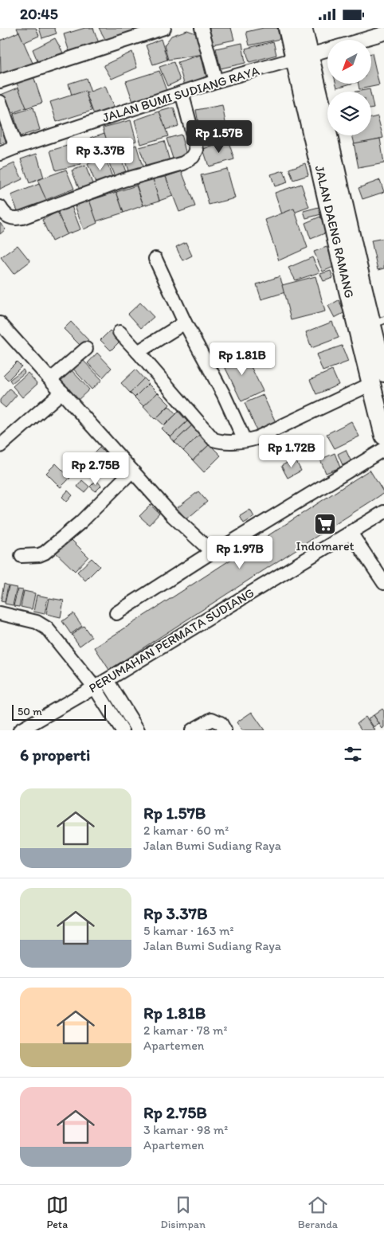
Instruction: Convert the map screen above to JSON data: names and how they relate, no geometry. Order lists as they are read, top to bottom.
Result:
{
  "streets": {
    "main road": ["JALAN DAENG RAMANG"],
    "street": ["JALAN BUMI SUDIANG RAYA", "PERUMAHAN PERMATA SUDIANG"]
  },
  "crossings": [
    ["JALAN BUMI SUDIANG RAYA", "JALAN DAENG RAMANG"]
  ],
  "places": {
    "supermarket": ["Indomaret"]
  },
  "scale_bar": "50 m",
  "north": "bottom left",
  "page": {
    "status": "20:45",
    "price": [
      "Rp 1.57B",
      "Rp 3.37B",
      "Rp 1.81B",
      "Rp 1.72B",
      "Rp 2.75B",
      "Rp 1.97B"
    ],
    "scale": "50 m",
    "heading": "6 properti",
    "list": [
      {
        "name": "Rp 1.57B",
        "note": "2 kamar · 60 m² · Jalan Bumi Sudiang Raya"
      },
      {
        "name": "Rp 3.37B",
        "note": "5 kamar · 163 m² · Jalan Bumi Sudiang Raya"
      },
      {
        "name": "Rp 1.81B",
        "note": "2 kamar · 78 m² · Apartemen"
      },
      {
        "name": "Rp 2.75B",
        "note": "3 kamar · 98 m² · Apartemen"
      }
    ],
    "tabs": ["Peta", "Disimpan", "Beranda"]
  }
}
